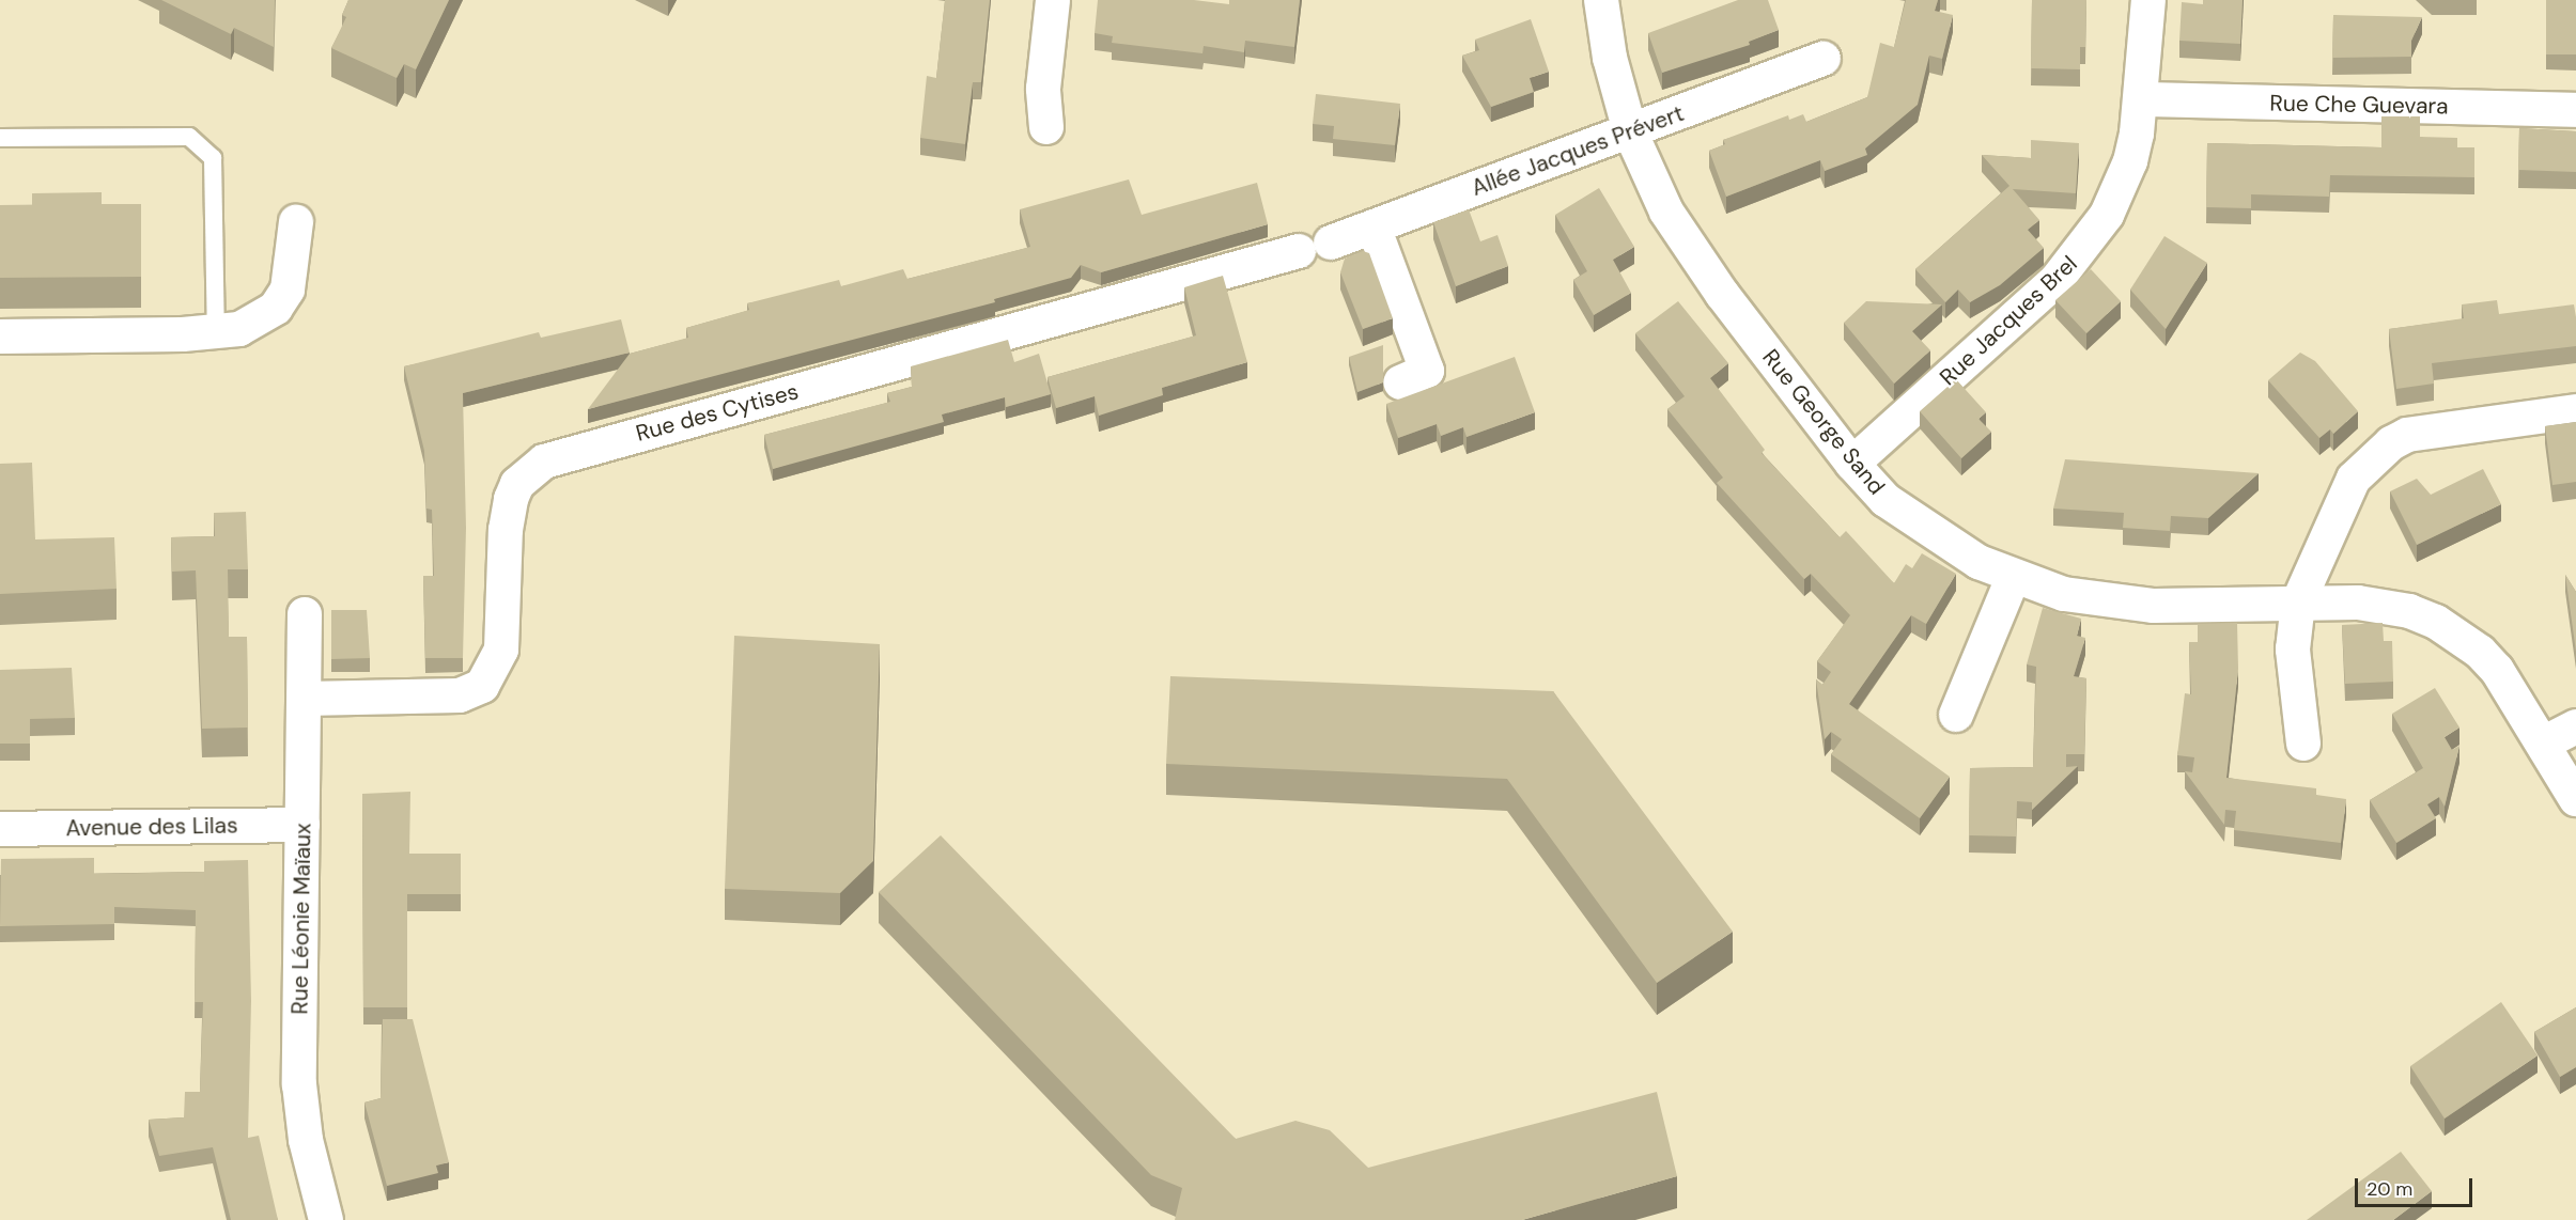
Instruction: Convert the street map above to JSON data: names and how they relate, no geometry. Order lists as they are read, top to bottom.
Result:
{
  "streets": {
    "street": [
      "Rue Che Guevara",
      "Allée Jacques Prévert",
      "Rue Jacques Brel",
      "Rue des Cytises",
      "Rue George Sand",
      "Avenue des Lilas",
      "Rue Léonie Maïaux"
    ]
  },
  "crossings": [
    ["Rue Che Guevara", "Rue Jacques Brel"],
    ["Allée Jacques Prévert", "Rue George Sand"],
    ["Rue Jacques Brel", "Rue George Sand"],
    ["Rue des Cytises", "Rue Léonie Maïaux"],
    ["Avenue des Lilas", "Rue Léonie Maïaux"]
  ],
  "scale_bar": "20 m"
}
